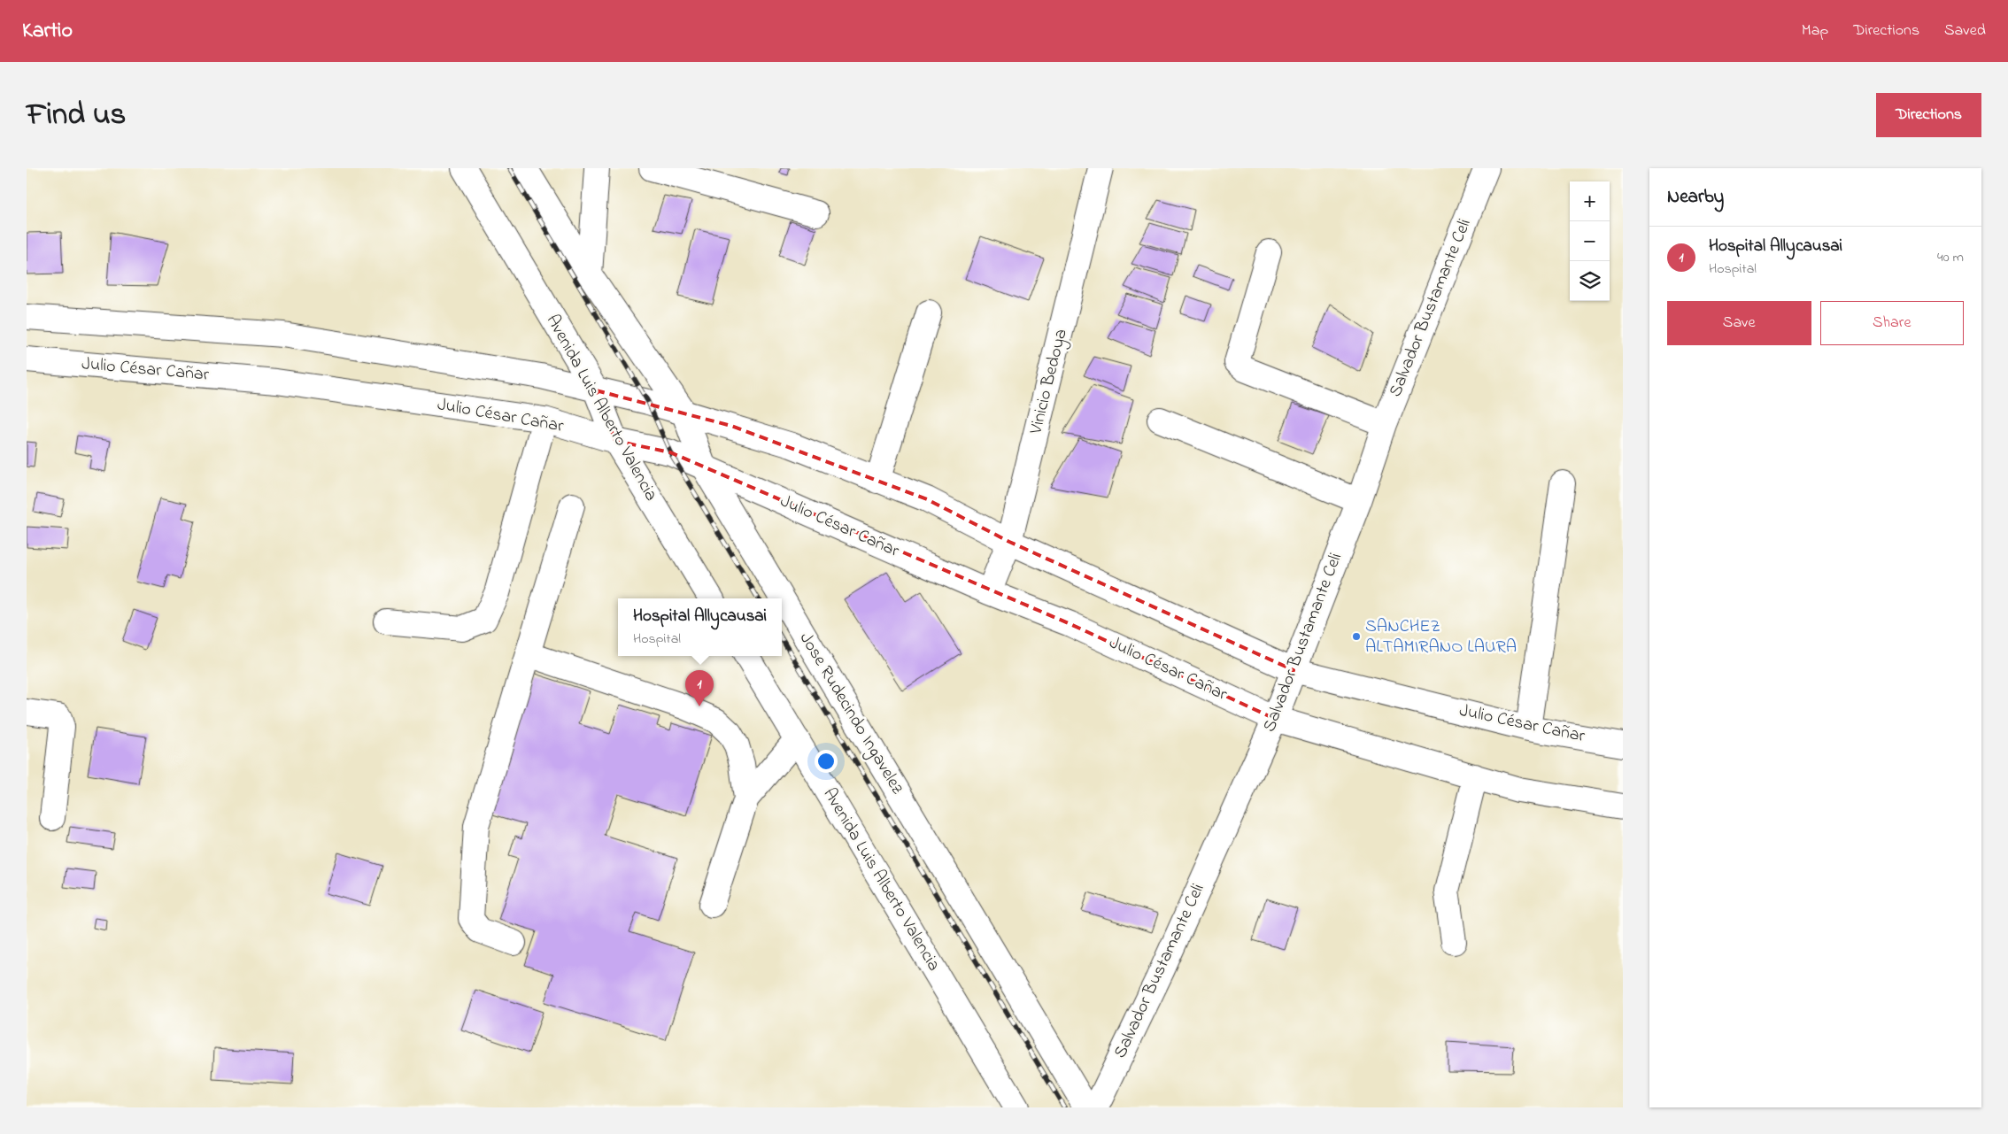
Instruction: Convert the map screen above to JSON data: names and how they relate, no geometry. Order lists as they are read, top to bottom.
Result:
{
  "streets": {
    "street": [
      "Salvador Bustamante Celi",
      "Julio César Cañar",
      "Vinicio Bedoya",
      "Avenida Luis Alberto Valencia",
      "Jose Rudecindo Ingavelez"
    ]
  },
  "crossings": [
    ["Salvador Bustamante Celi", "Julio César Cañar"],
    ["Julio César Cañar", "Vinicio Bedoya"],
    ["Julio César Cañar", "Avenida Luis Alberto Valencia"],
    ["Julio César Cañar", "Jose Rudecindo Ingavelez"]
  ],
  "places": ["SANCHEZ ALTAMIRANO LAURA"],
  "page": {
    "header": "Kartio",
    "nav": ["Map", "Directions", "Saved"],
    "title": "Find us",
    "buttons": [
      "Directions",
      ["Save", "Share"]
    ],
    "heading": "Nearby",
    "map_buttons": ["+", "−"],
    "list": [
      {
        "mark": "1",
        "name": "Hospital Allycausai",
        "note": "Hospital",
        "value": "40 m"
      }
    ],
    "popup": ["Hospital Allycausai", "Hospital"],
    "pins": "1"
  }
}
